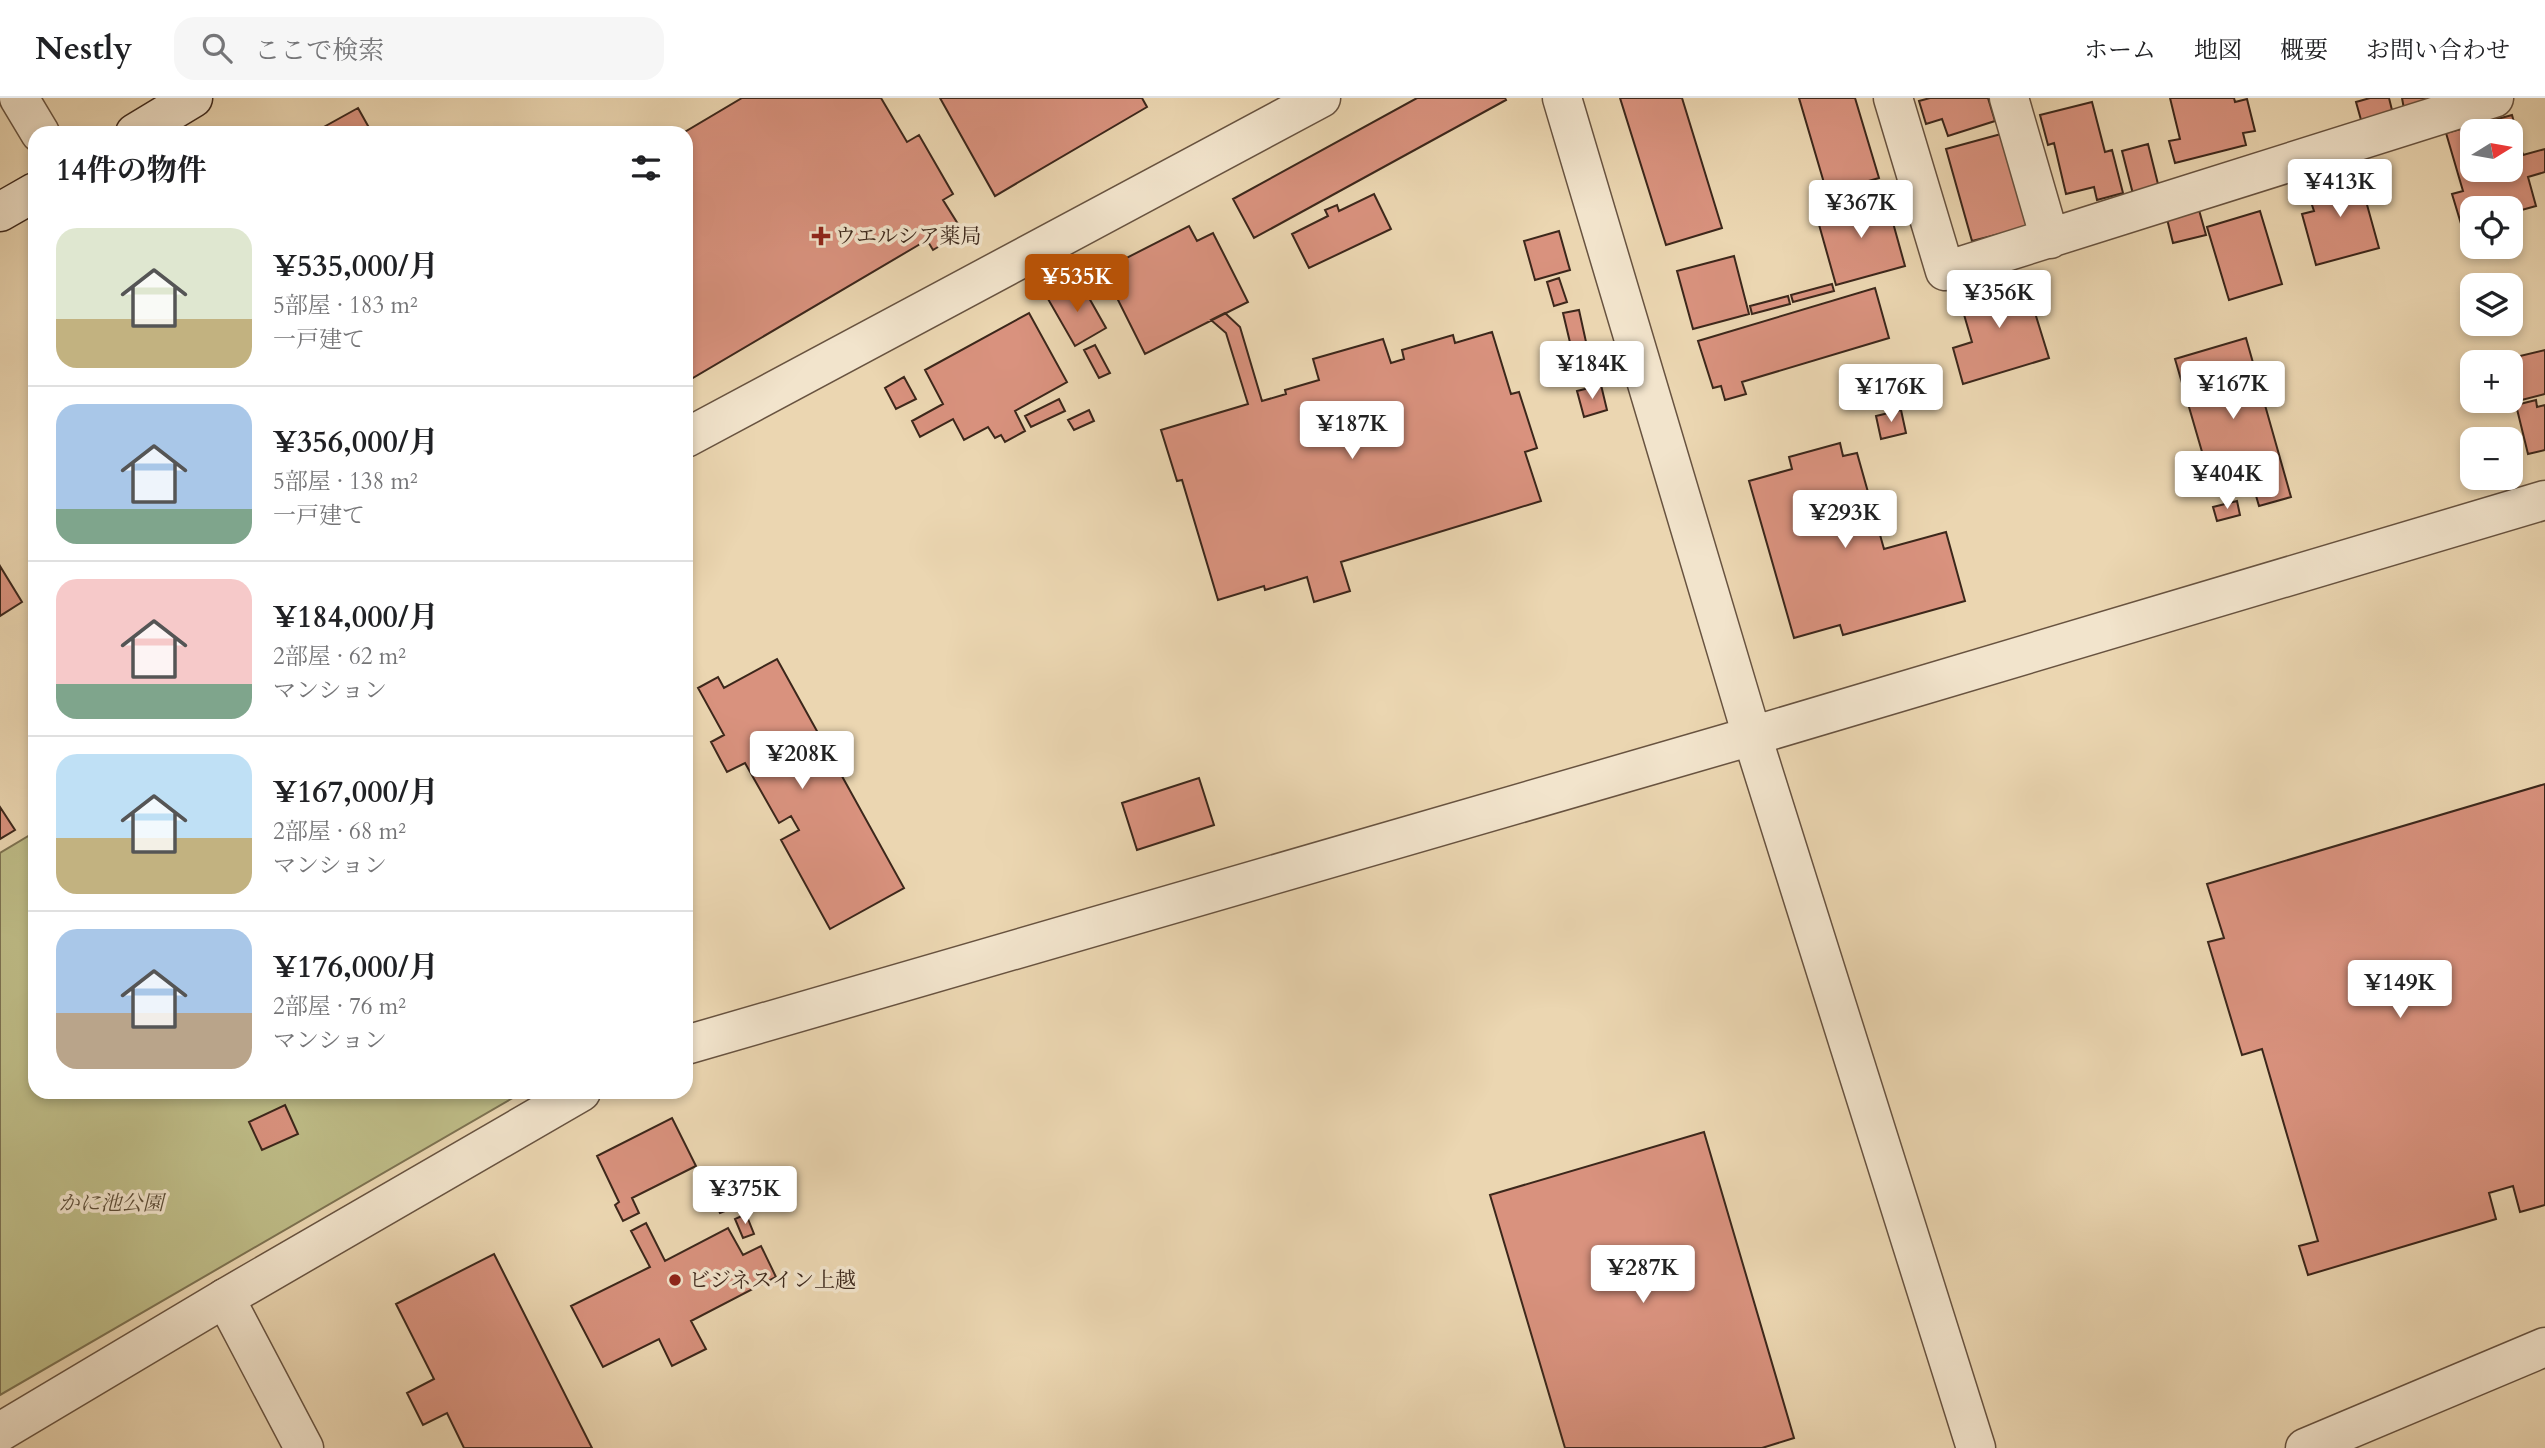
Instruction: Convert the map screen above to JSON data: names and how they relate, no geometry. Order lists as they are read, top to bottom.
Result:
{
  "parks": ["かに池公園"],
  "places": {
    "health": ["ウエルシア薬局"],
    "other": ["ビジネスイン上越"]
  },
  "north": "right",
  "page": {
    "header": "Nestly",
    "search": "ここで検索",
    "nav": [
      "ホーム",
      "地図",
      "概要",
      "お問い合わせ"
    ],
    "map_buttons": ["+", "−"],
    "heading": "14件の物件",
    "price": [
      "¥413K",
      "¥367K",
      "¥535K",
      "¥356K",
      "¥184K",
      "¥167K",
      "¥176K",
      "¥187K",
      "¥404K",
      "¥293K",
      "¥208K",
      "¥149K",
      "¥375K",
      "¥287K"
    ],
    "list": [
      {
        "name": "¥535,000/月",
        "note": "5部屋 · 183 m² · 一戸建て"
      },
      {
        "name": "¥356,000/月",
        "note": "5部屋 · 138 m² · 一戸建て"
      },
      {
        "name": "¥184,000/月",
        "note": "2部屋 · 62 m² · マンション"
      },
      {
        "name": "¥167,000/月",
        "note": "2部屋 · 68 m² · マンション"
      },
      {
        "name": "¥176,000/月",
        "note": "2部屋 · 76 m² · マンション"
      }
    ]
  }
}
